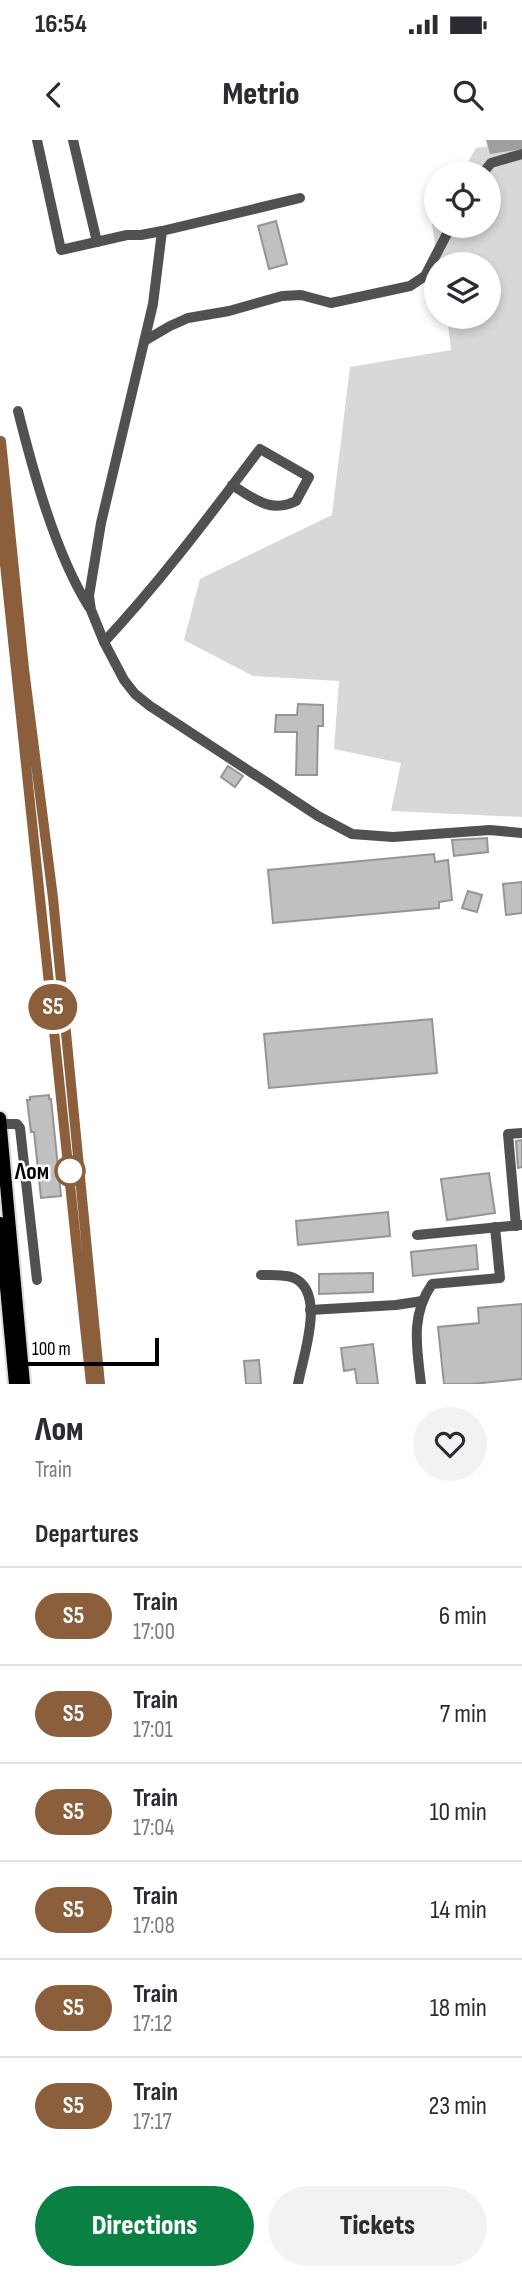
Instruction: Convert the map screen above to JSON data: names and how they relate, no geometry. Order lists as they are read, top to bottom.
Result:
{
  "places": ["Лом"],
  "scale_bar": "100 m",
  "page": {
    "status": "16:54",
    "header": "Metrio",
    "on_map": "S5",
    "scale": "100 m",
    "heading": [
      ["Лом", "Train"],
      "Departures"
    ],
    "list": [
      {
        "mark": "S5",
        "name": "Train",
        "note": "17:00",
        "value": "6 min"
      },
      {
        "mark": "S5",
        "name": "Train",
        "note": "17:01",
        "value": "7 min"
      },
      {
        "mark": "S5",
        "name": "Train",
        "note": "17:04",
        "value": "10 min"
      },
      {
        "mark": "S5",
        "name": "Train",
        "note": "17:08",
        "value": "14 min"
      },
      {
        "mark": "S5",
        "name": "Train",
        "note": "17:12",
        "value": "18 min"
      },
      {
        "mark": "S5",
        "name": "Train",
        "note": "17:17",
        "value": "23 min"
      }
    ],
    "buttons": ["Directions", "Tickets"]
  }
}
